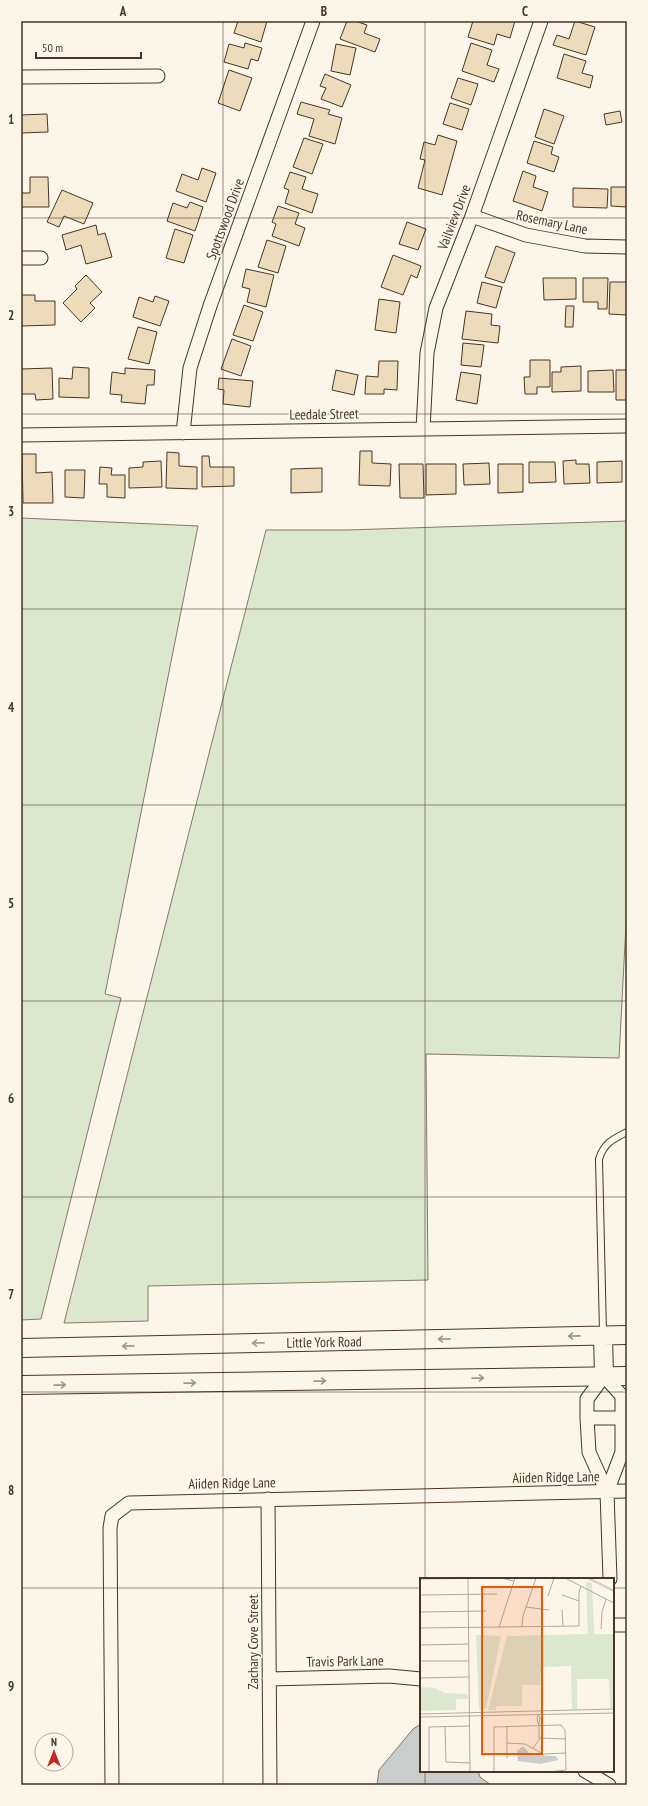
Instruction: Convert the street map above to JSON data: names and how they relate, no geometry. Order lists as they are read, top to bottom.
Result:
{
  "streets": {
    "main road": ["Little York Road"],
    "street": [
      "Vailview Drive",
      "Spottswood Drive",
      "Rosemary Lane",
      "Leedale Street",
      "Aiiden Ridge Lane",
      "Zachary Cove Street",
      "Travis Park Lane"
    ]
  },
  "crossings": [
    ["Vailview Drive", "Rosemary Lane"],
    ["Vailview Drive", "Leedale Street"],
    ["Spottswood Drive", "Leedale Street"],
    ["Aiiden Ridge Lane", "Zachary Cove Street"],
    ["Zachary Cove Street", "Travis Park Lane"]
  ],
  "scale_bar": "50 m",
  "north": "top",
  "grid": {
    "columns": ["A", "B", "C"],
    "rows": [
      "1",
      "2",
      "3",
      "4",
      "5",
      "6",
      "7",
      "8",
      "9"
    ]
  }
}
